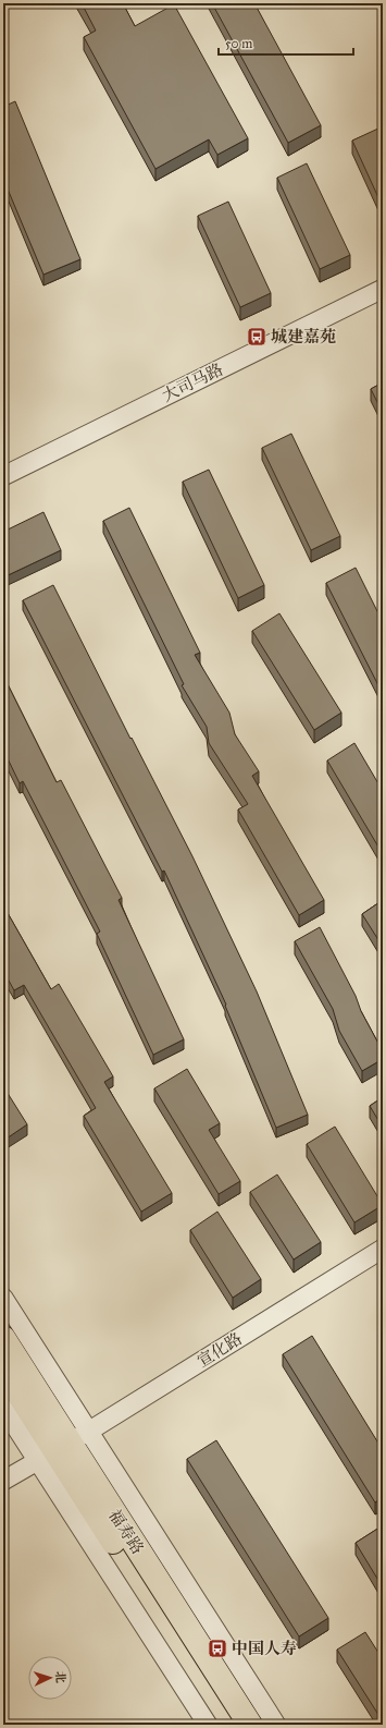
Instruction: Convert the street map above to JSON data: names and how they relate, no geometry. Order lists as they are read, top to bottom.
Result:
{
  "streets": {
    "main road": ["福寿路"],
    "street": ["大司马路", "宣化路"]
  },
  "crossings": [
    ["宣化路", "福寿路"]
  ],
  "places": {
    "bus stop": ["城建嘉苑", "中国人寿"]
  },
  "scale_bar": "50 m",
  "north": "right"
}
